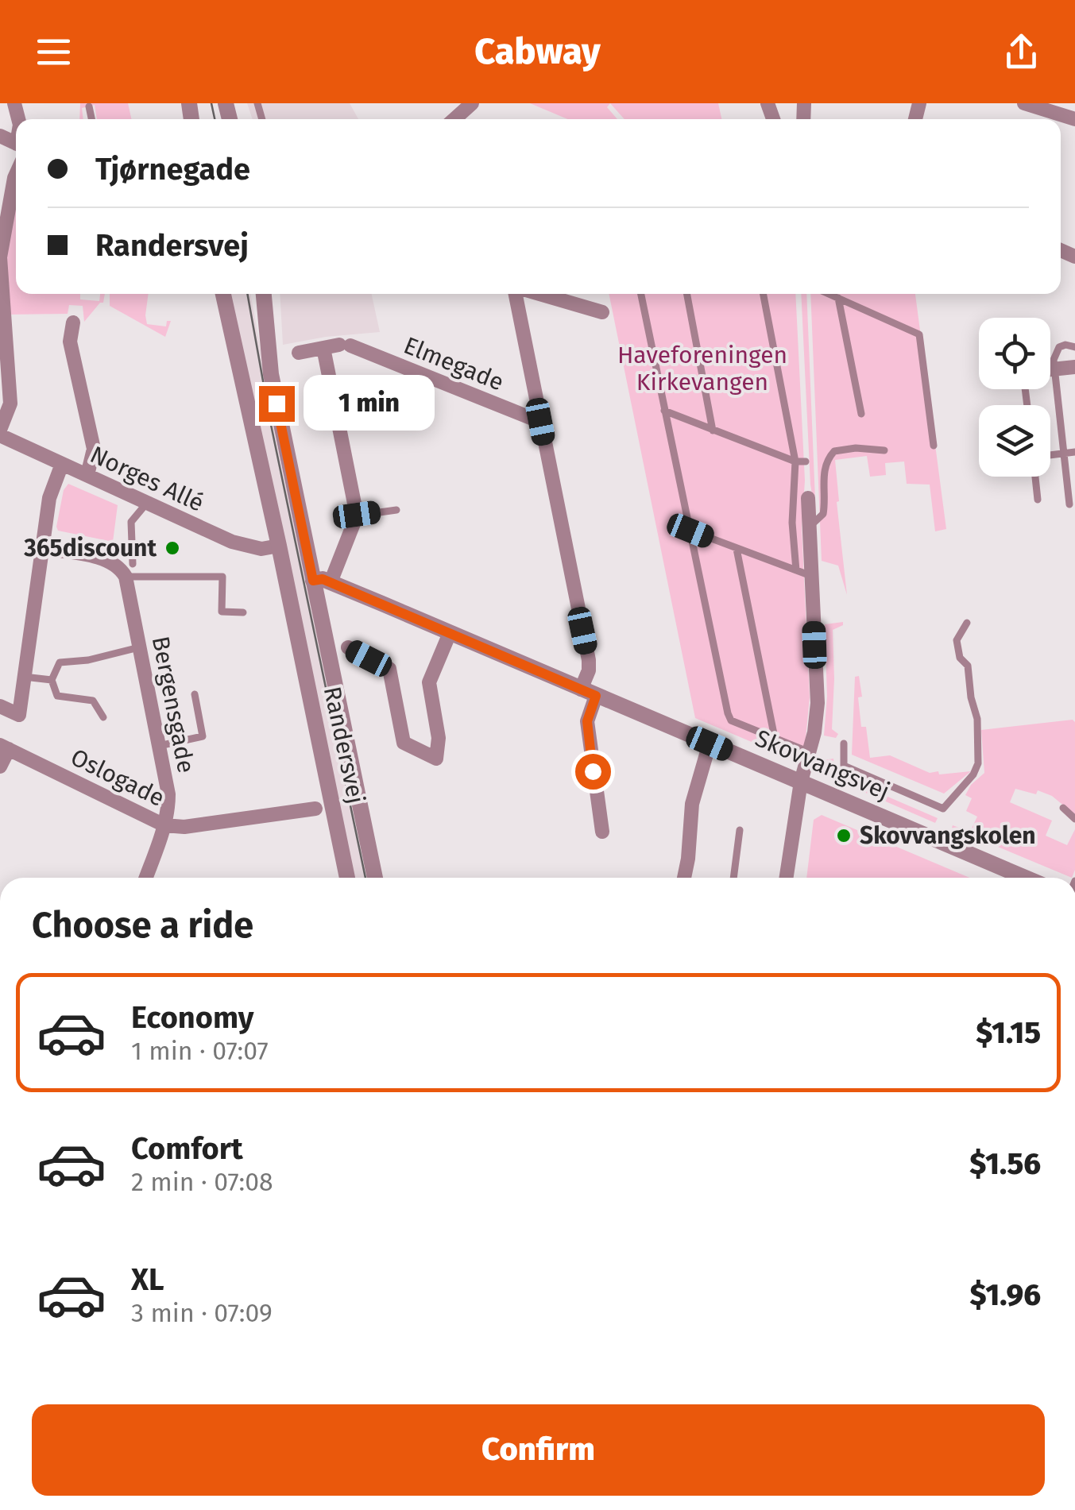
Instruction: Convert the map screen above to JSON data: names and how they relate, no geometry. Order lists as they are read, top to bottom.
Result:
{
  "streets": {
    "street": [
      "Elmegade",
      "Norges Allé",
      "Bergensgade",
      "Randersvej",
      "Skovvangsvej",
      "Oslogade"
    ]
  },
  "crossings": [
    ["Norges Allé", "Randersvej"],
    ["Bergensgade", "Oslogade"],
    ["Randersvej", "Skovvangsvej"]
  ],
  "parks": ["Haveforeningen Kirkevangen"],
  "places": ["365discount", "Skovvangskolen"],
  "page": {
    "header": "Cabway",
    "banner": ["Tjørnegade", "Randersvej"],
    "bubble": "1 min",
    "heading": "Choose a ride",
    "list": [
      {
        "name": "Economy",
        "note": "1 min · 07:07",
        "value": "$1.15"
      },
      {
        "name": "Comfort",
        "note": "2 min · 07:08",
        "value": "$1.56"
      },
      {
        "name": "XL",
        "note": "3 min · 07:09",
        "value": "$1.96"
      }
    ],
    "buttons": "Confirm"
  }
}
